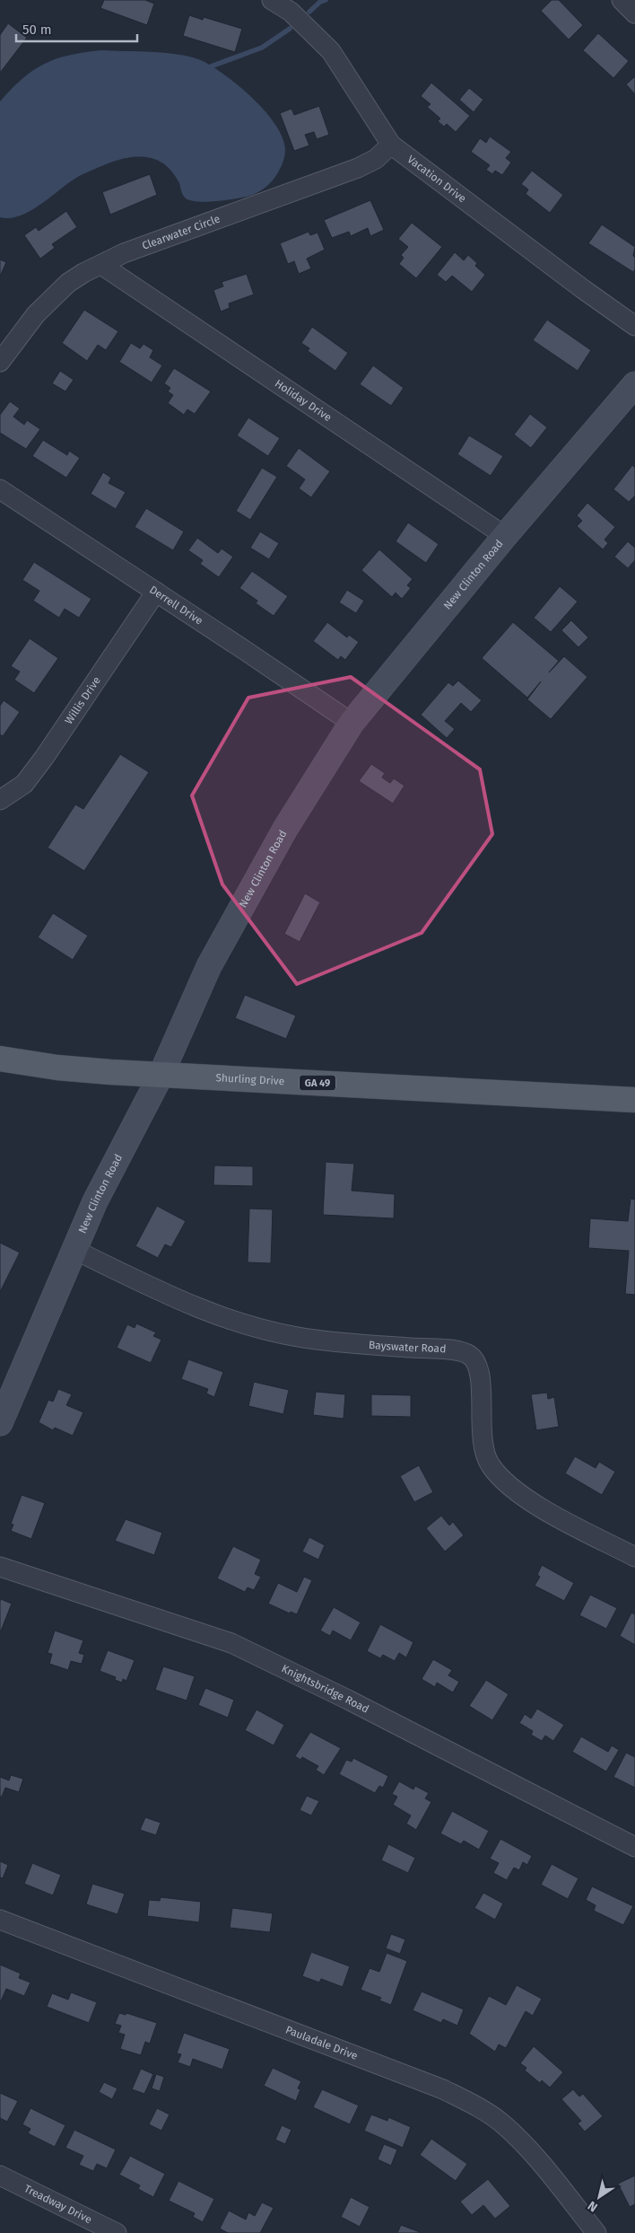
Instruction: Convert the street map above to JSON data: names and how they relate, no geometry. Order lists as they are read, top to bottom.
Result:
{
  "streets": {
    "main road": ["Shurling Drive", "GA 49"],
    "street": [
      "Vacation Drive",
      "Clearwater Circle",
      "Holiday Drive",
      "New Clinton Road",
      "Derrell Drive",
      "Willis Drive",
      "Bayswater Road",
      "Knightsbridge Road",
      "Pauladale Drive",
      "Treadway Drive"
    ]
  },
  "crossings": [
    ["Vacation Drive", "Clearwater Circle"],
    ["Clearwater Circle", "Holiday Drive"],
    ["Holiday Drive", "New Clinton Road"],
    ["New Clinton Road", "Derrell Drive"],
    ["New Clinton Road", "Shurling Drive"],
    ["New Clinton Road", "Bayswater Road"],
    ["Derrell Drive", "Willis Drive"]
  ],
  "scale_bar": "50 m",
  "north": "bottom left"
}
